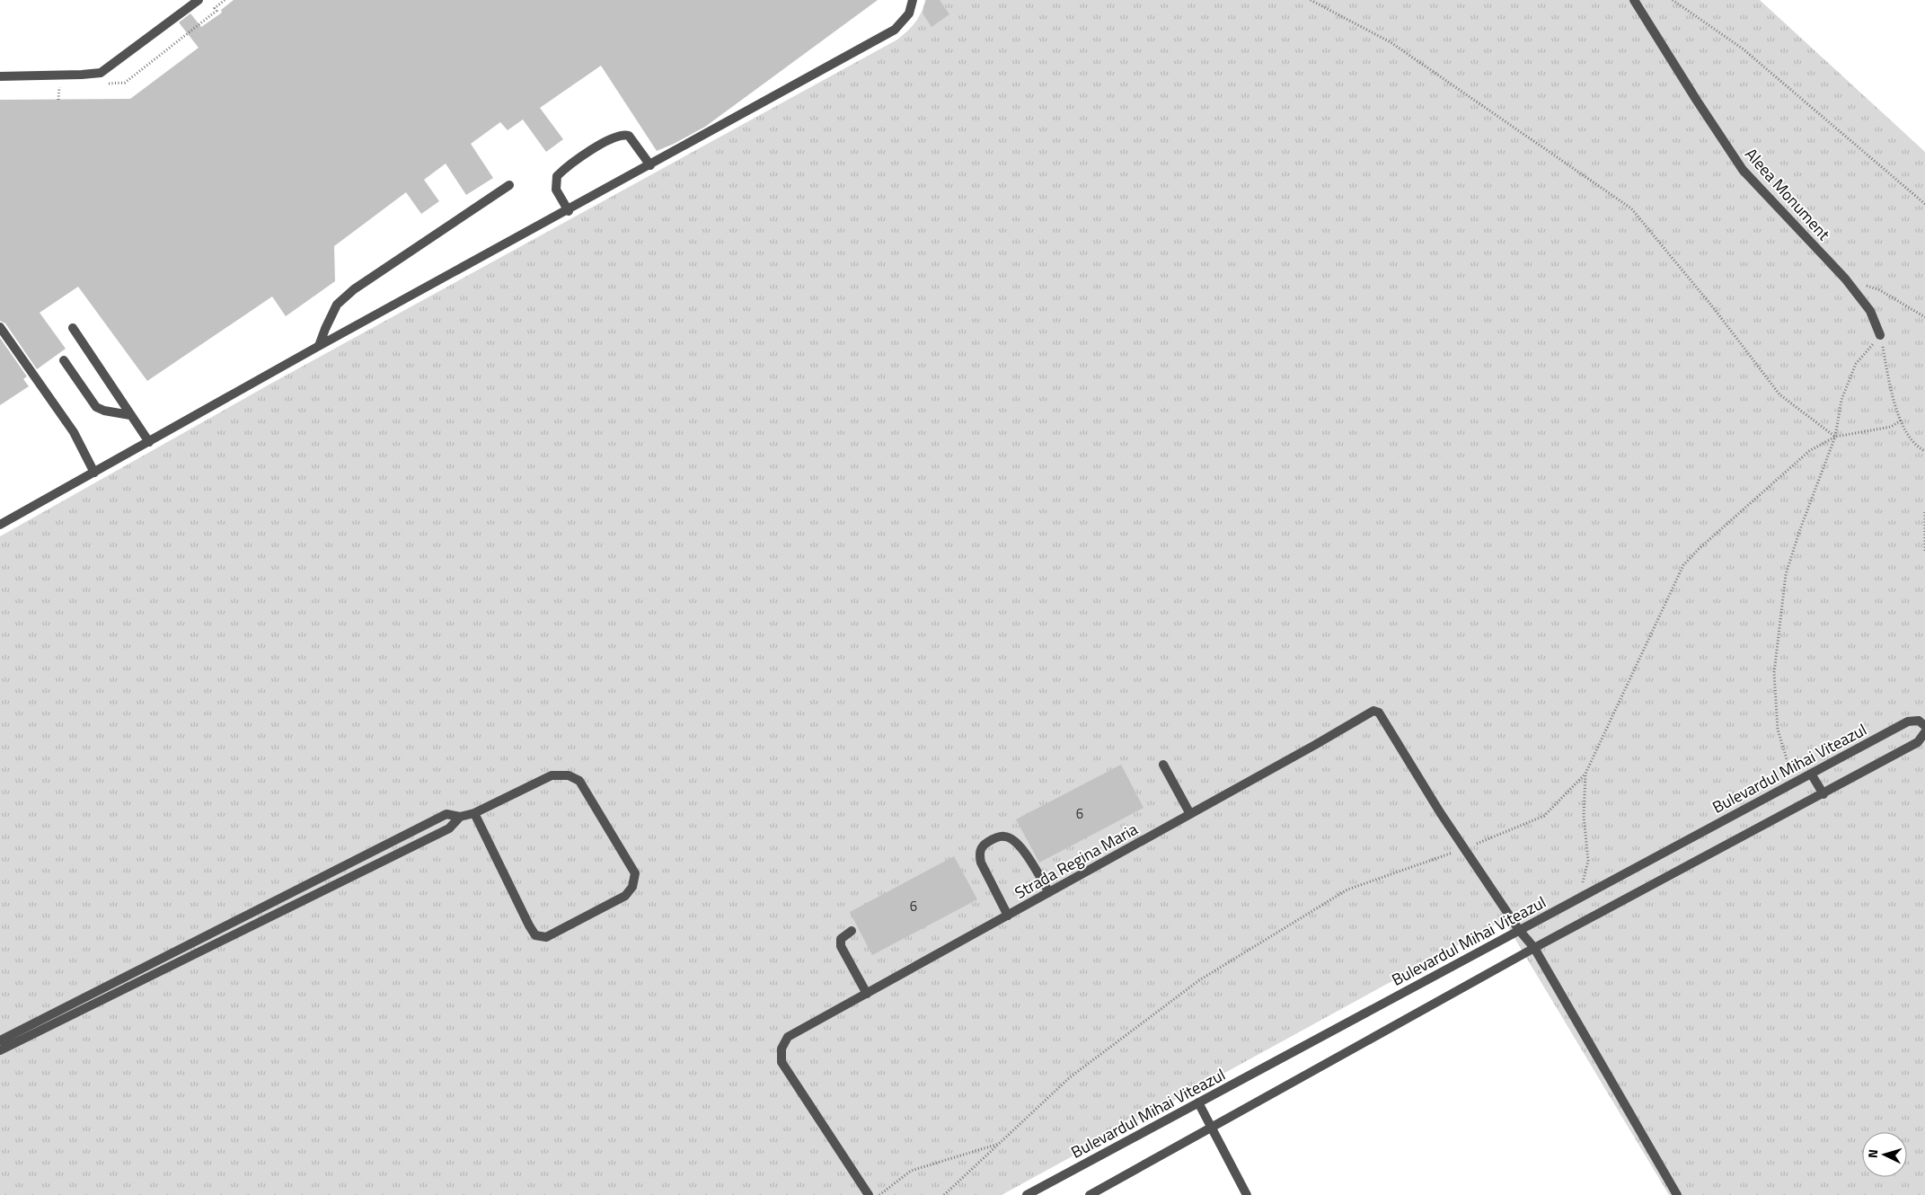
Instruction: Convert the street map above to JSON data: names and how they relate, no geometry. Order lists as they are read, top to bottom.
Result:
{
  "streets": {
    "street": ["Aleea Monument", "Bulevardul Mihai Viteazul", "Strada Regina Maria"]
  },
  "house_numbers": ["6", "6"],
  "north": "left"
}
